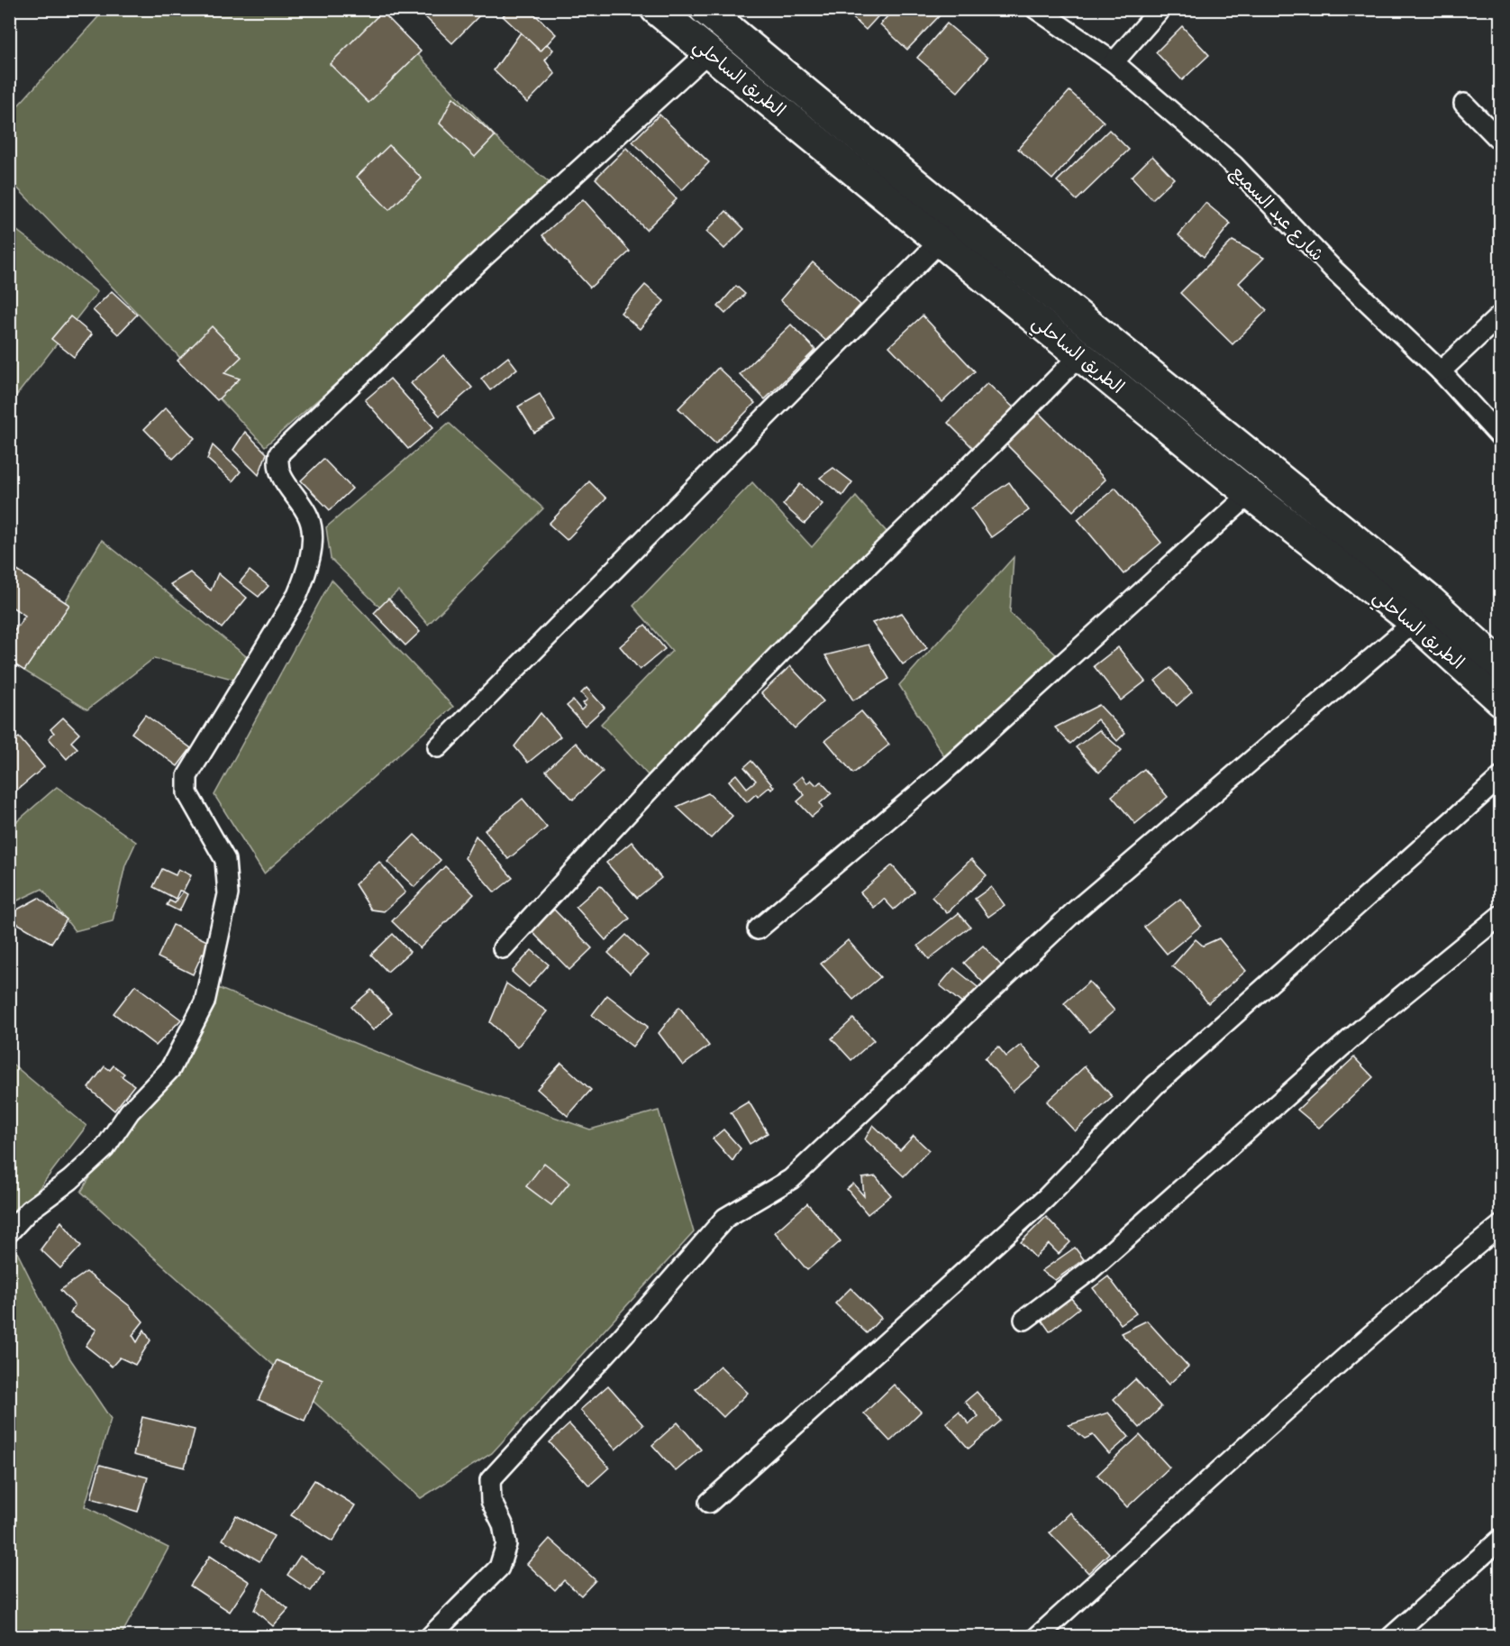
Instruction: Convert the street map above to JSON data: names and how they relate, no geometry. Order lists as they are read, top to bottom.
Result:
{
  "streets": {
    "highway": ["الطريق الساحلي"],
    "street": ["شارع عبد السميع"]
  }
}
